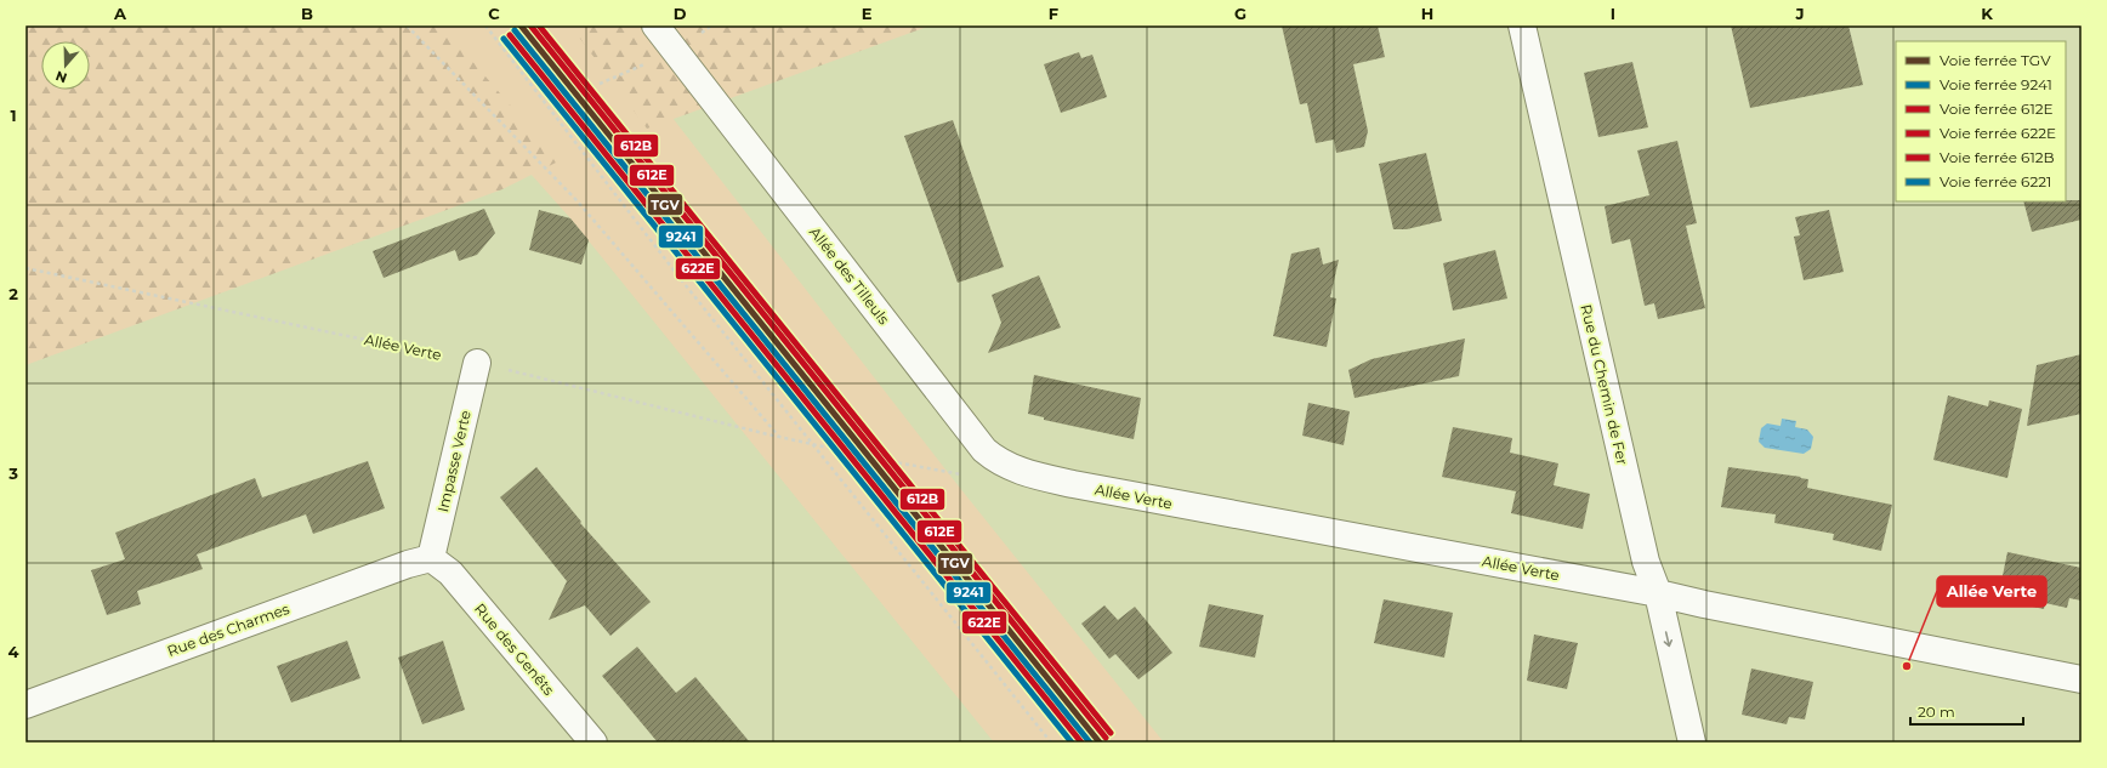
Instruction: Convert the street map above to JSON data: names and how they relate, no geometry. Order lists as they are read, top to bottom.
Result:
{
  "streets": {
    "street": [
      "Allée des Tilleuls",
      "Allée Verte",
      "Rue du Chemin de Fer",
      "Impasse Verte",
      "Rue des Charmes",
      "Rue des Genêts"
    ]
  },
  "crossings": [
    ["Allée des Tilleuls", "Allée Verte"],
    ["Allée Verte", "Rue du Chemin de Fer"],
    ["Allée Verte", "Impasse Verte"],
    ["Impasse Verte", "Rue des Charmes"],
    ["Impasse Verte", "Rue des Genêts"],
    ["Rue des Charmes", "Rue des Genêts"]
  ],
  "places": ["Allée Verte"],
  "lines": [
    "rail line TGV",
    "rail line 612E",
    "rail line 612B",
    "rail line 9241",
    "rail line 622E",
    "rail line 6221"
  ],
  "legend": [
    "Voie ferrée TGV",
    "Voie ferrée 9241",
    "Voie ferrée 612E",
    "Voie ferrée 622E",
    "Voie ferrée 612B",
    "Voie ferrée 6221"
  ],
  "scale_bar": "20 m",
  "north": "bottom",
  "grid": {
    "columns": [
      "A",
      "B",
      "C",
      "D",
      "E",
      "F",
      "G",
      "H",
      "I",
      "J",
      "K"
    ],
    "rows": [
      "1",
      "2",
      "3",
      "4"
    ]
  }
}
